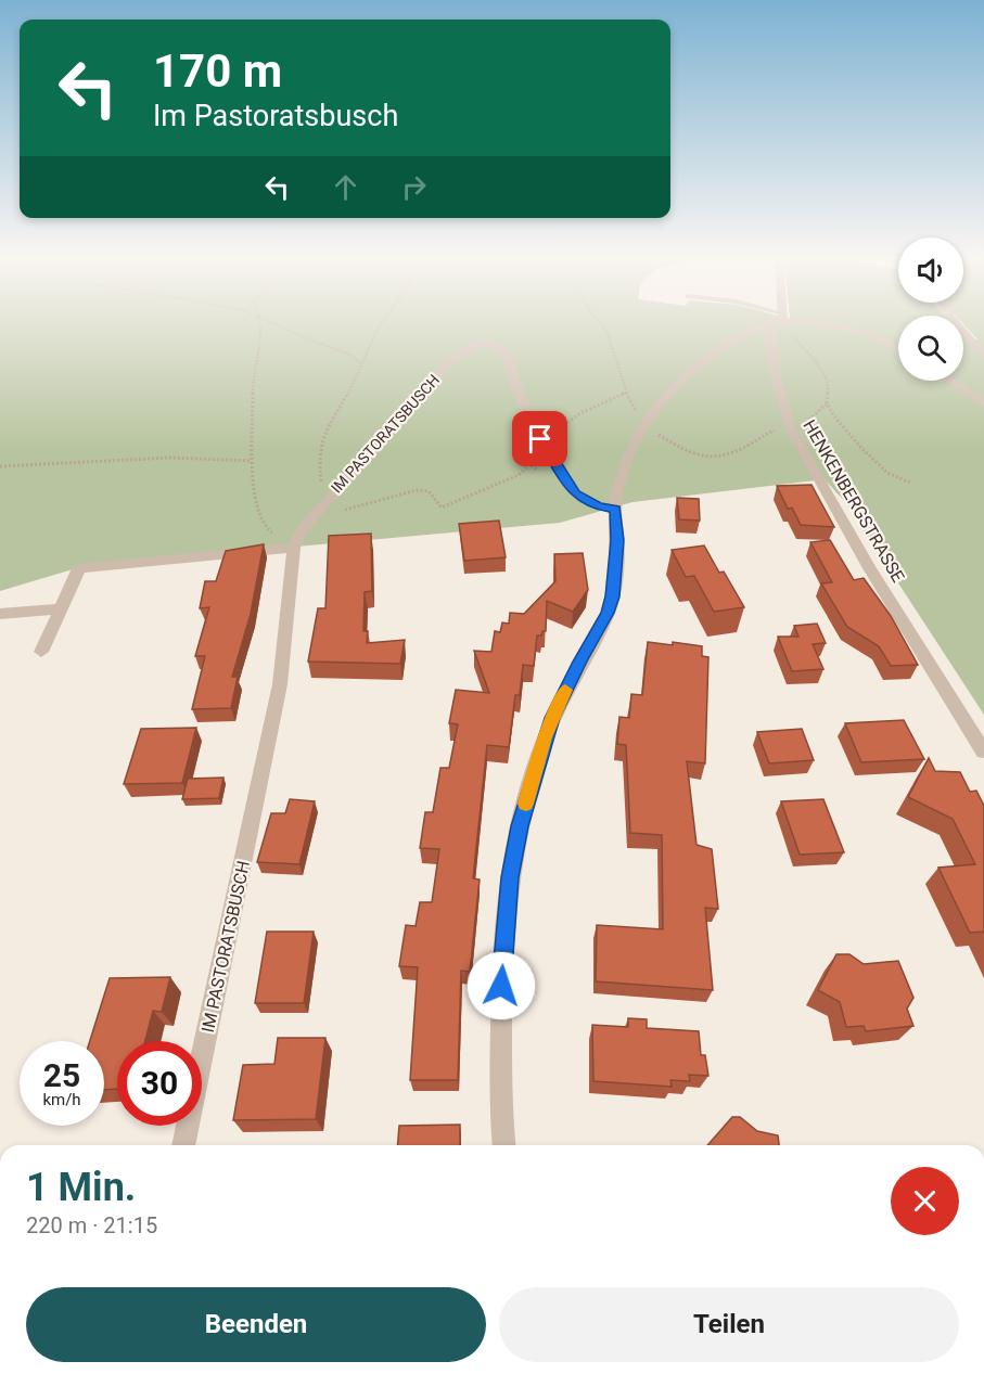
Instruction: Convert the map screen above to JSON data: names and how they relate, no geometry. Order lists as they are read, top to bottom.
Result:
{
  "streets": {
    "street": ["IM PASTORATSBUSCH", "HENKENBERGSTRASSE"]
  },
  "page": {
    "turn": ["170 m", "Im Pastoratsbusch"],
    "speed": "25 km/h",
    "limit": "30",
    "heading": ["1 Min.", "220 m · 21:15"],
    "buttons": ["Beenden", "Teilen"]
  }
}
